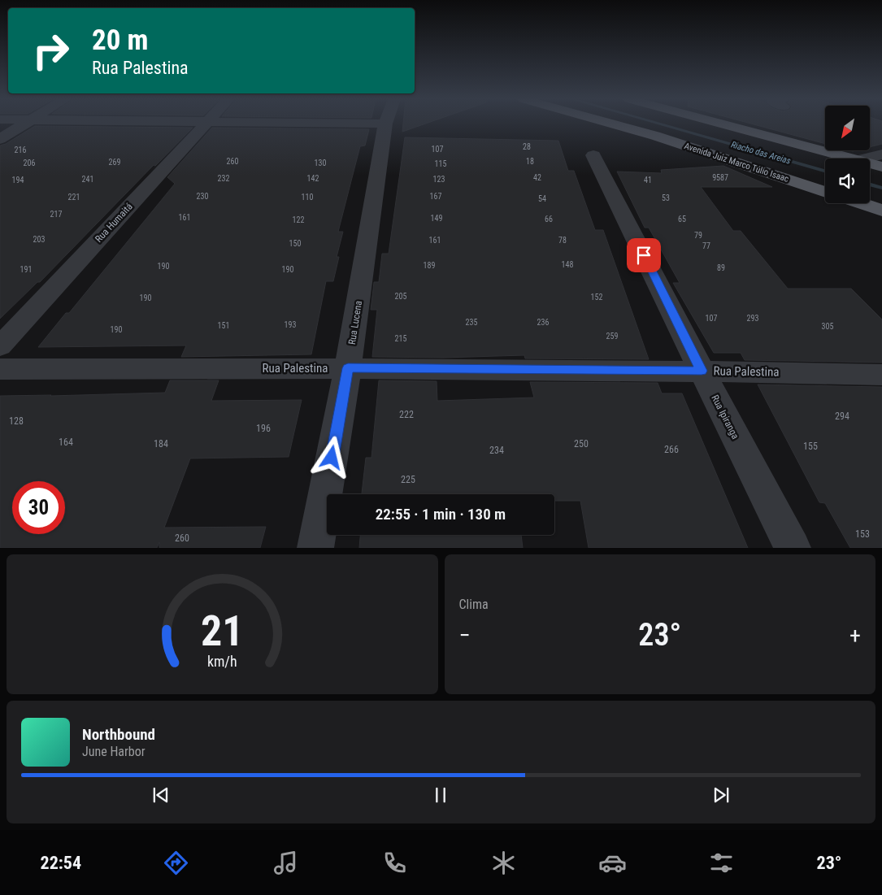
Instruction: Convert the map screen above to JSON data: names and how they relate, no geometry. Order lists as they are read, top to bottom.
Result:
{
  "streets": {
    "main road": ["Avenida Juiz Marco Túlio Isaac"],
    "street": [
      "Rua Humaitá",
      "Rua Lucena",
      "Rua Palestina",
      "Rua Ipiranga"
    ]
  },
  "crossings": [
    ["Rua Lucena", "Rua Palestina"],
    ["Rua Palestina", "Rua Ipiranga"]
  ],
  "water": ["Riacho das Areias"],
  "house_numbers": [
    "28",
    "107",
    "216",
    "260",
    "18",
    "269",
    "206",
    "130",
    "115",
    "42",
    "9587",
    "232",
    "142",
    "241",
    "123",
    "194",
    "41",
    "230",
    "167",
    "221",
    "110",
    "53",
    "54",
    "217",
    "161",
    "149",
    "66",
    "65",
    "122",
    "79",
    "203",
    "161",
    "78",
    "150",
    "77",
    "148",
    "189",
    "190",
    "89",
    "191",
    "190",
    "205",
    "152",
    "190",
    "107",
    "293",
    "235",
    "236",
    "193",
    "151",
    "305",
    "190",
    "259",
    "215",
    "222",
    "294",
    "128",
    "196",
    "164",
    "184",
    "250",
    "155",
    "266",
    "234",
    "225",
    "153",
    "260"
  ],
  "north": "bottom left",
  "page": {
    "turn": ["20 m", "Rua Palestina"],
    "limit": "30",
    "trip": "22:55 · 1 min · 130 m",
    "tile": "Clima",
    "heat": ["−", "23°", "+"],
    "song": ["Northbound", "June Harbor"],
    "tabs": ["22:54", "23°"],
    "gauge": ["21", "km/h"]
  }
}
